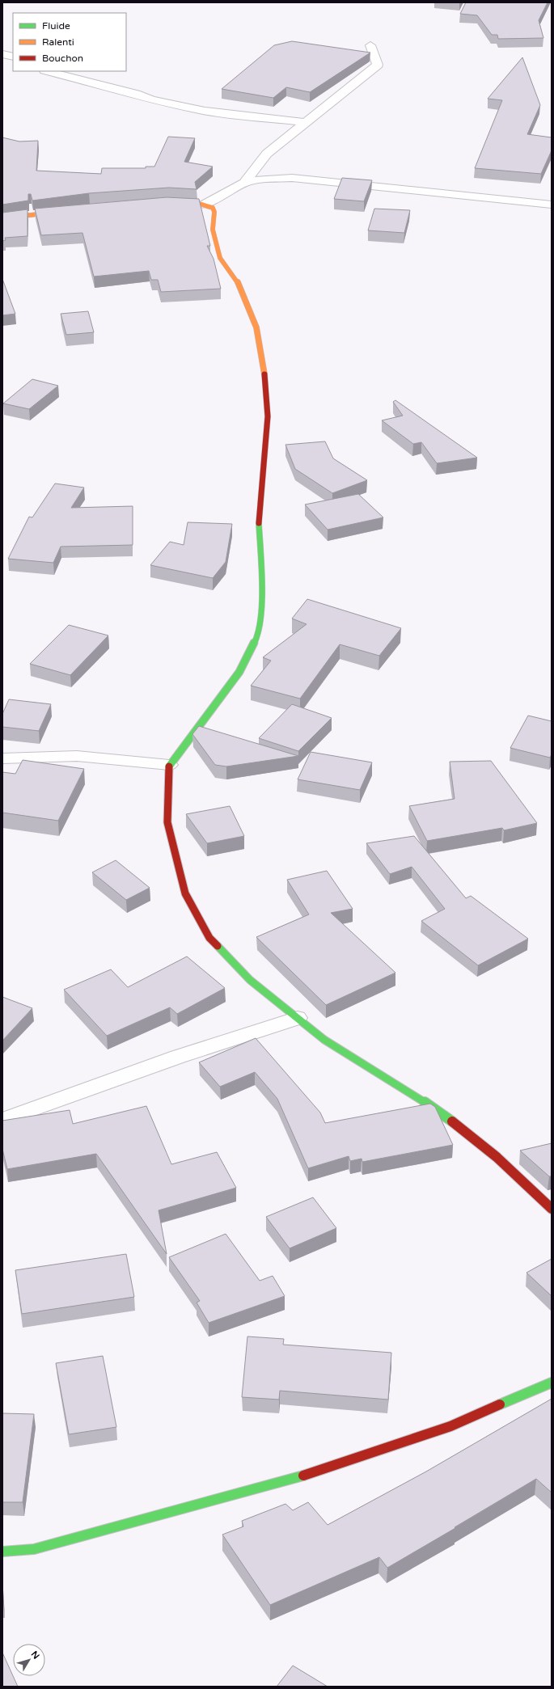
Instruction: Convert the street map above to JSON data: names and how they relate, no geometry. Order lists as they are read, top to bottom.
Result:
{
  "legend": ["Fluide", "Ralenti", "Bouchon"],
  "north": "top right"
}
